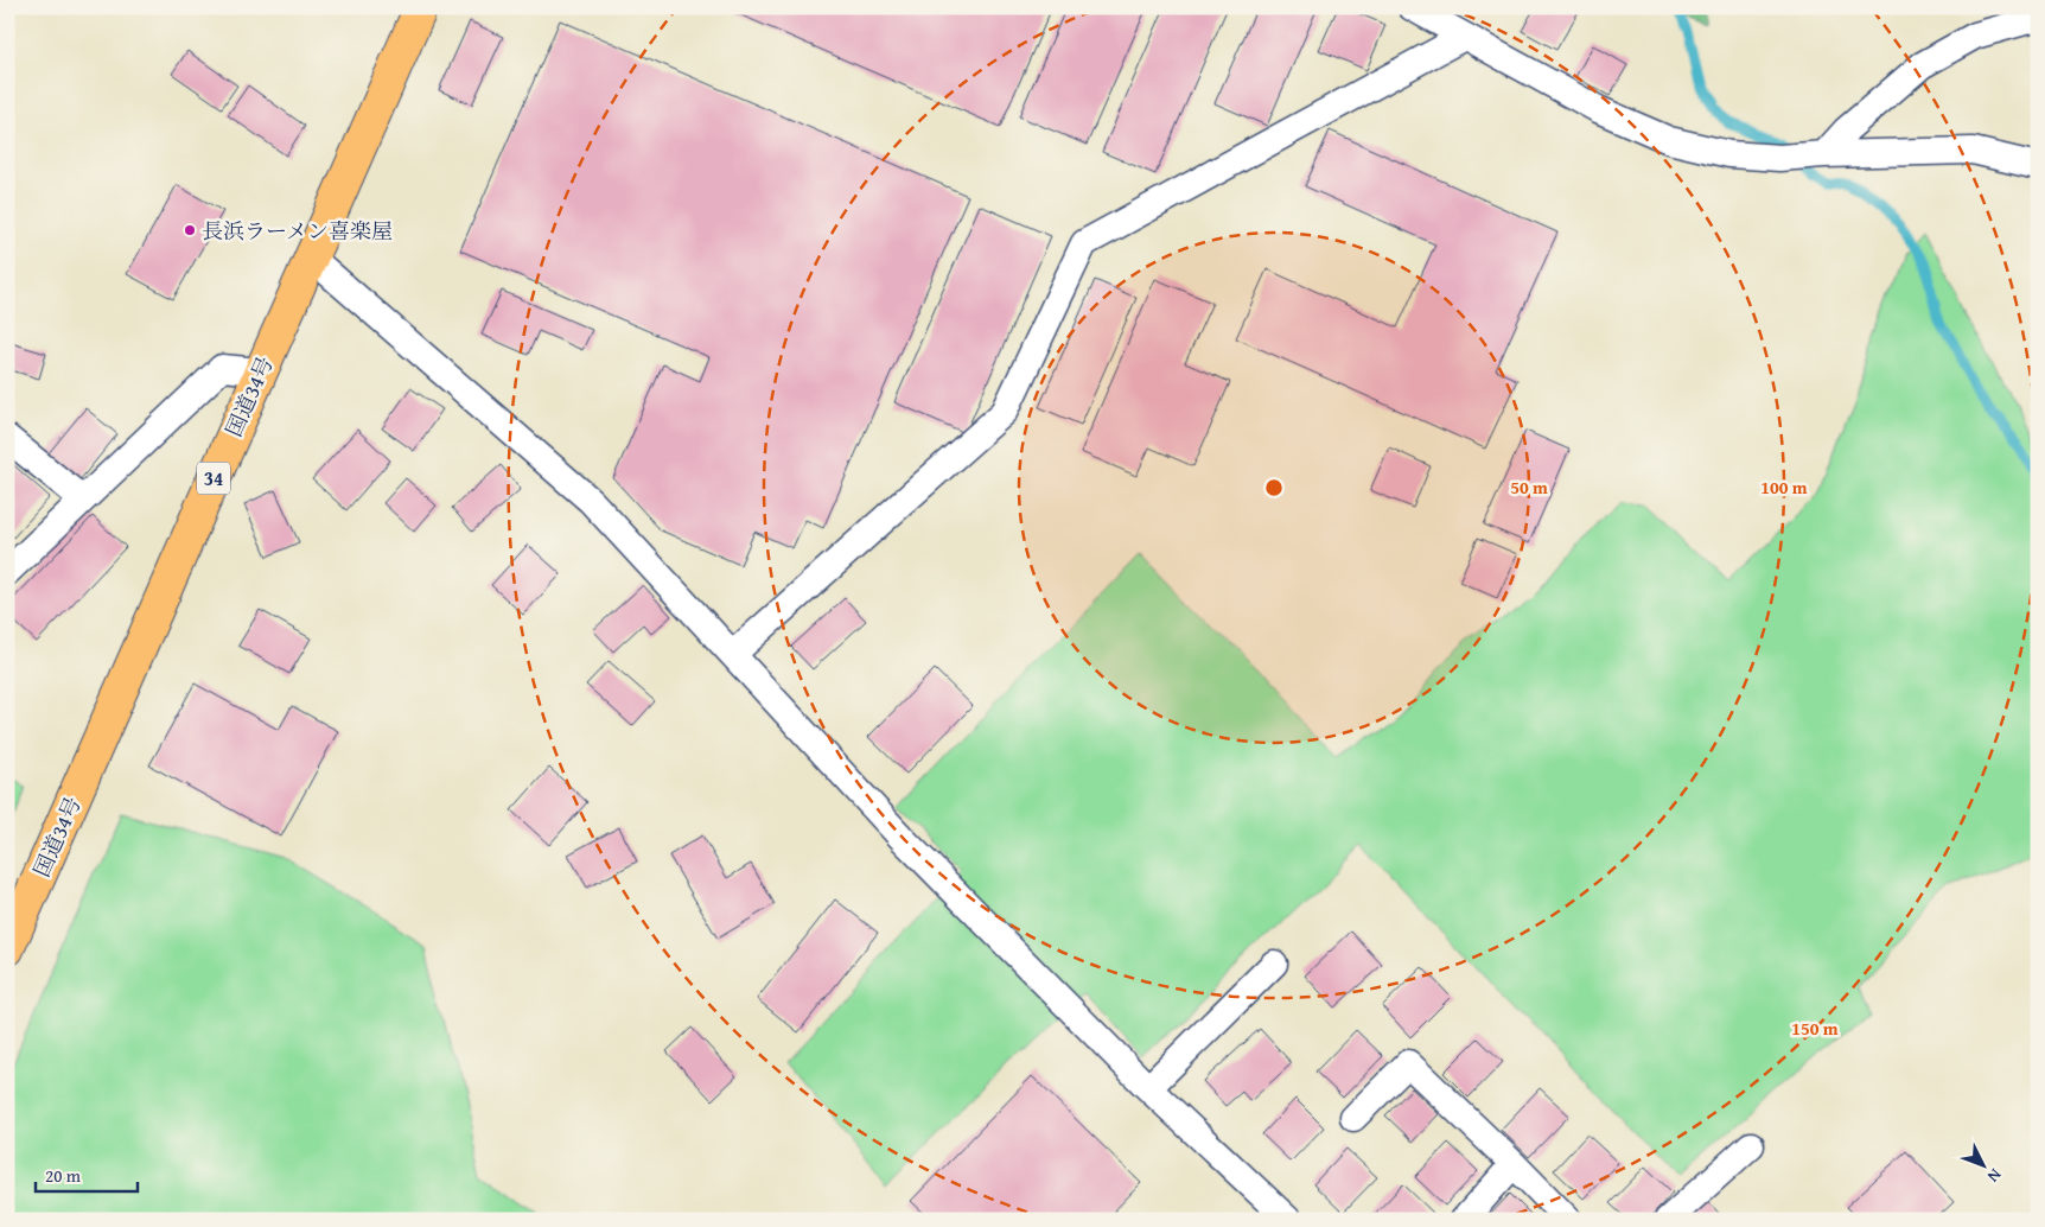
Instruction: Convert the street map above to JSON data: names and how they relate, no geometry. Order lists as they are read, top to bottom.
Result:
{
  "streets": {
    "highway": ["国道34号", "34"]
  },
  "places": ["長浜ラーメン喜楽屋"],
  "scale_bar": "20 m",
  "north": "bottom right",
  "rings": ["50 m", "100 m", "150 m"]
}
